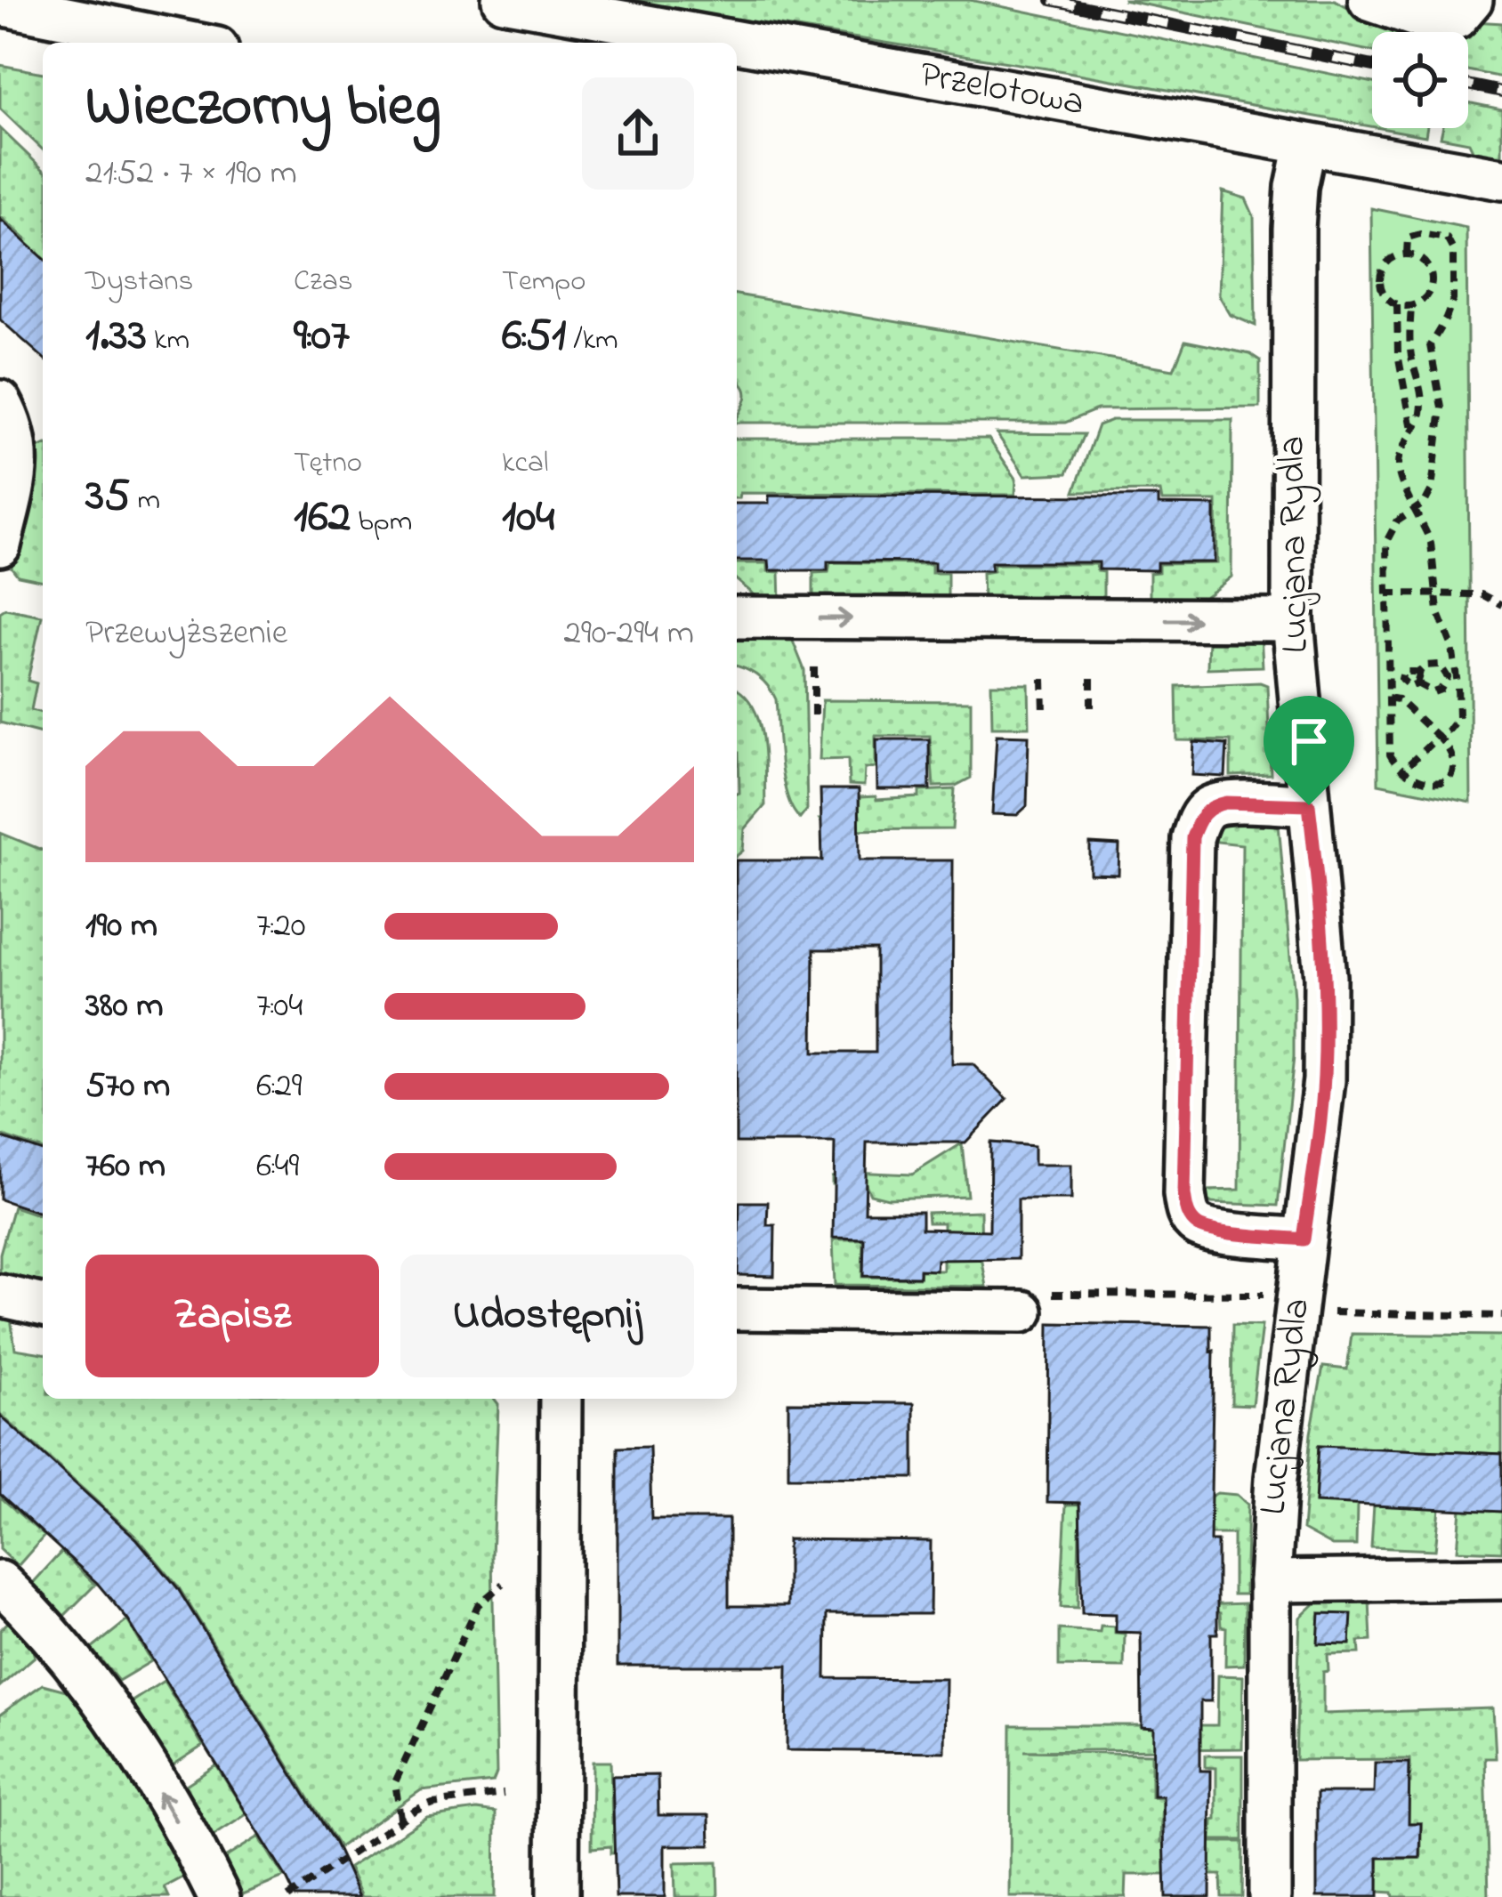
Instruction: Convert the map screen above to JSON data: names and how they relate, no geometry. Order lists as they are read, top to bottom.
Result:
{
  "streets": {
    "street": ["Przelotowa", "Lucjana Rydla"]
  },
  "crossings": [
    ["Przelotowa", "Lucjana Rydla"]
  ],
  "page": {
    "heading": ["Wieczorny bieg", "21:52 · 7 × 190 m"],
    "stats": [
      ["Dystans", "1.33 km"],
      ["Czas", "9:07"],
      ["Tempo", "6:51 /km"],
      ["35 m"],
      ["Tętno", "162 bpm"],
      ["kcal", "104"]
    ],
    "chart": ["Przewyższenie", "290–294 m"],
    "list": [
      {
        "name": "190 m",
        "note": "7:20"
      },
      {
        "name": "380 m",
        "note": "7:04"
      },
      {
        "name": "570 m",
        "note": "6:29"
      },
      {
        "name": "760 m",
        "note": "6:49"
      }
    ],
    "buttons": ["Zapisz", "Udostępnij"]
  }
}
